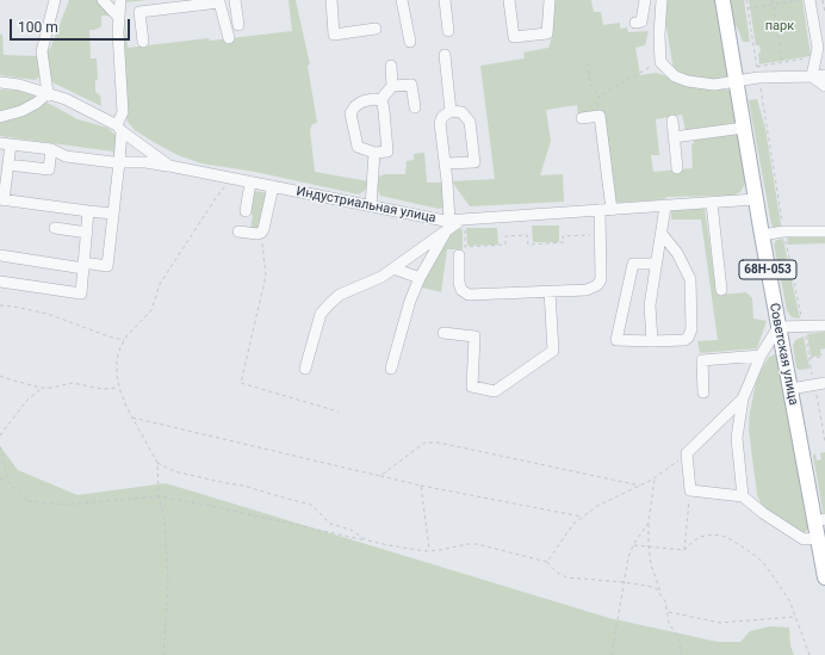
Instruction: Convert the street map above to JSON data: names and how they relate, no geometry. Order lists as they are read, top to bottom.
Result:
{
  "streets": {
    "main road": ["68Н-053", "Советская улица"],
    "street": ["Индустриальная улица"]
  },
  "crossings": [
    ["Индустриальная улица", "Советская улица"]
  ],
  "parks": ["парк"],
  "scale_bar": "100 m"
}
